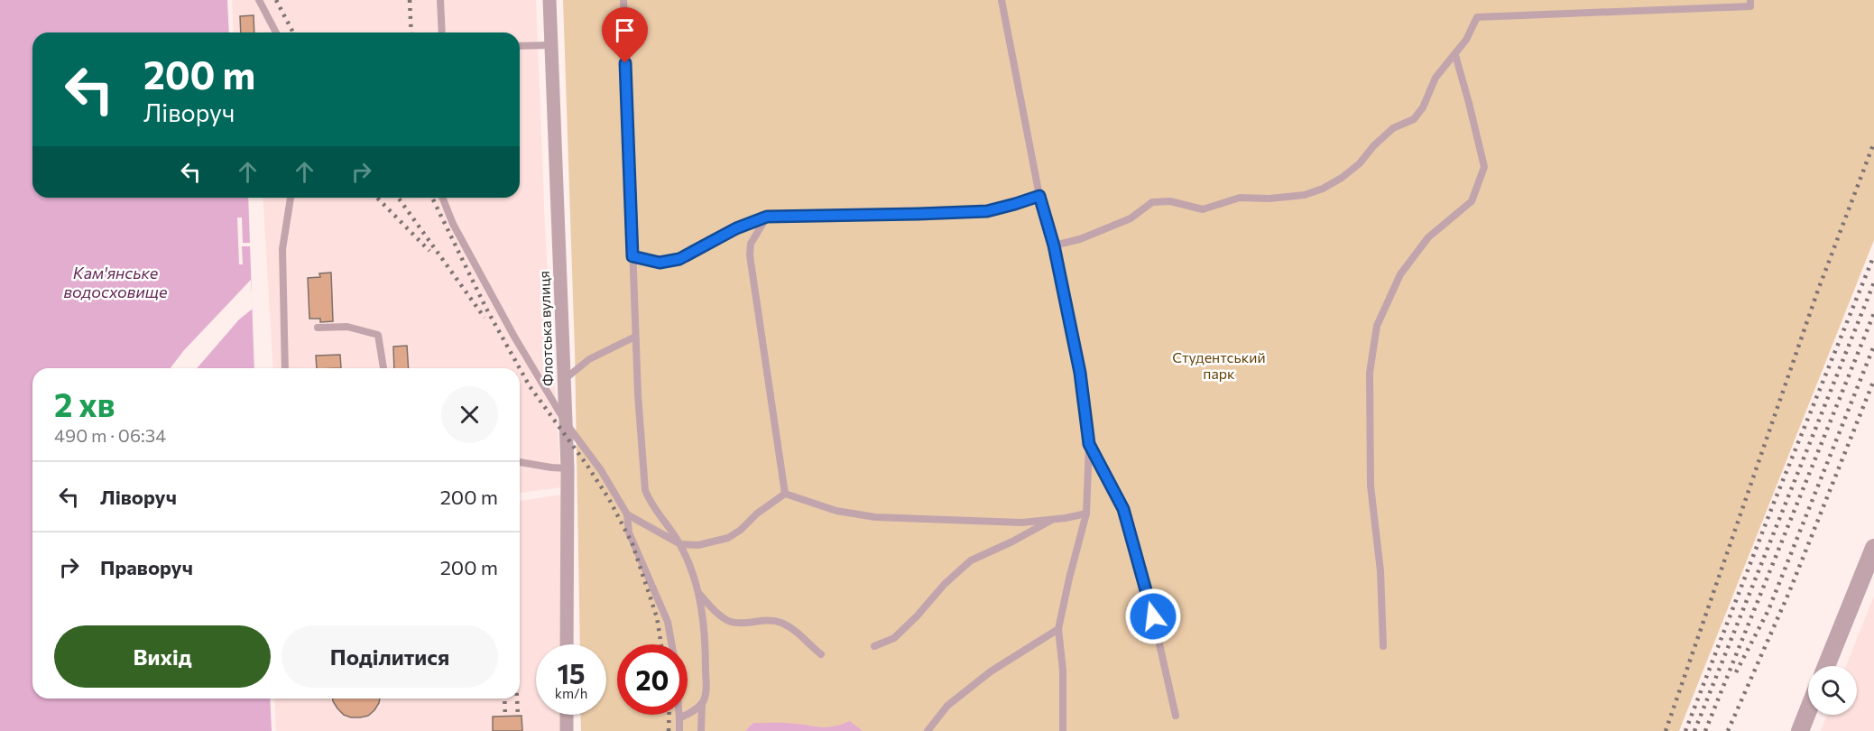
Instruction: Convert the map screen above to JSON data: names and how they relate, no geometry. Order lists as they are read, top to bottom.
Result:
{
  "streets": {
    "street": ["Флотська вулиця"]
  },
  "water": ["Кам'янське водосховище"],
  "parks": ["Студентський парк"],
  "page": {
    "turn": ["200 m", "Ліворуч"],
    "heading": ["2 хв", "490 m · 06:34"],
    "list": [
      {
        "name": "Ліворуч",
        "value": "200 m"
      },
      {
        "name": "Праворуч",
        "value": "200 m"
      }
    ],
    "buttons": ["Вихід", "Поділитися"],
    "speed": "15 km/h",
    "limit": "20"
  }
}
